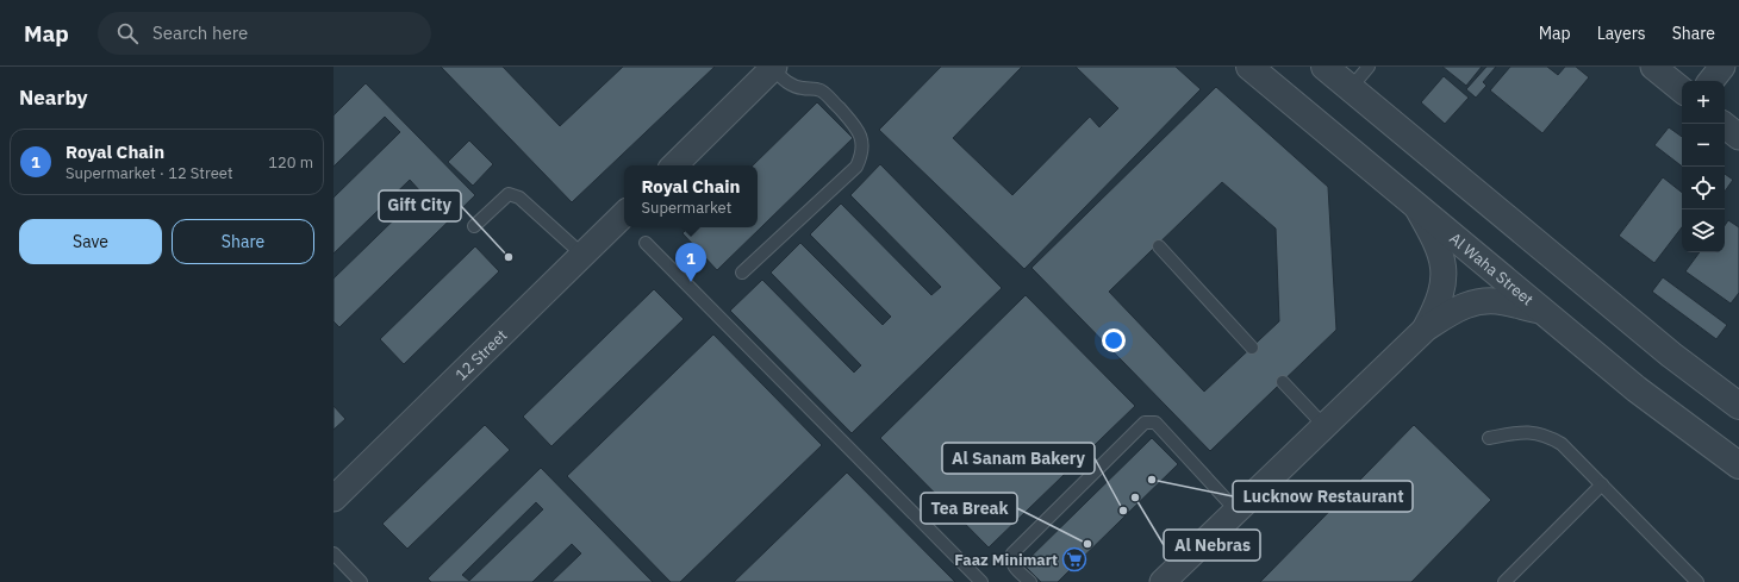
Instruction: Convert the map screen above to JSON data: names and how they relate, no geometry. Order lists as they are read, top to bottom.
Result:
{
  "streets": {
    "street": ["Al Waha Street", "12 Street"]
  },
  "places": {
    "other": [
      "Gift City",
      "Lucknow Restaurant",
      "Al Nebras",
      "Al Sanam Bakery",
      "Tea Break"
    ],
    "supermarket": ["Faaz Minimart"]
  },
  "page": {
    "header": "Map",
    "search": "Search here",
    "nav": ["Map", "Layers", "Share"],
    "heading": "Nearby",
    "map_buttons": ["+", "−"],
    "list": [
      {
        "mark": "1",
        "name": "Royal Chain",
        "note": "Supermarket · 12 Street",
        "value": "120 m"
      }
    ],
    "popup": ["Royal Chain", "Supermarket"],
    "buttons": ["Save", "Share"],
    "pins": "1"
  }
}
